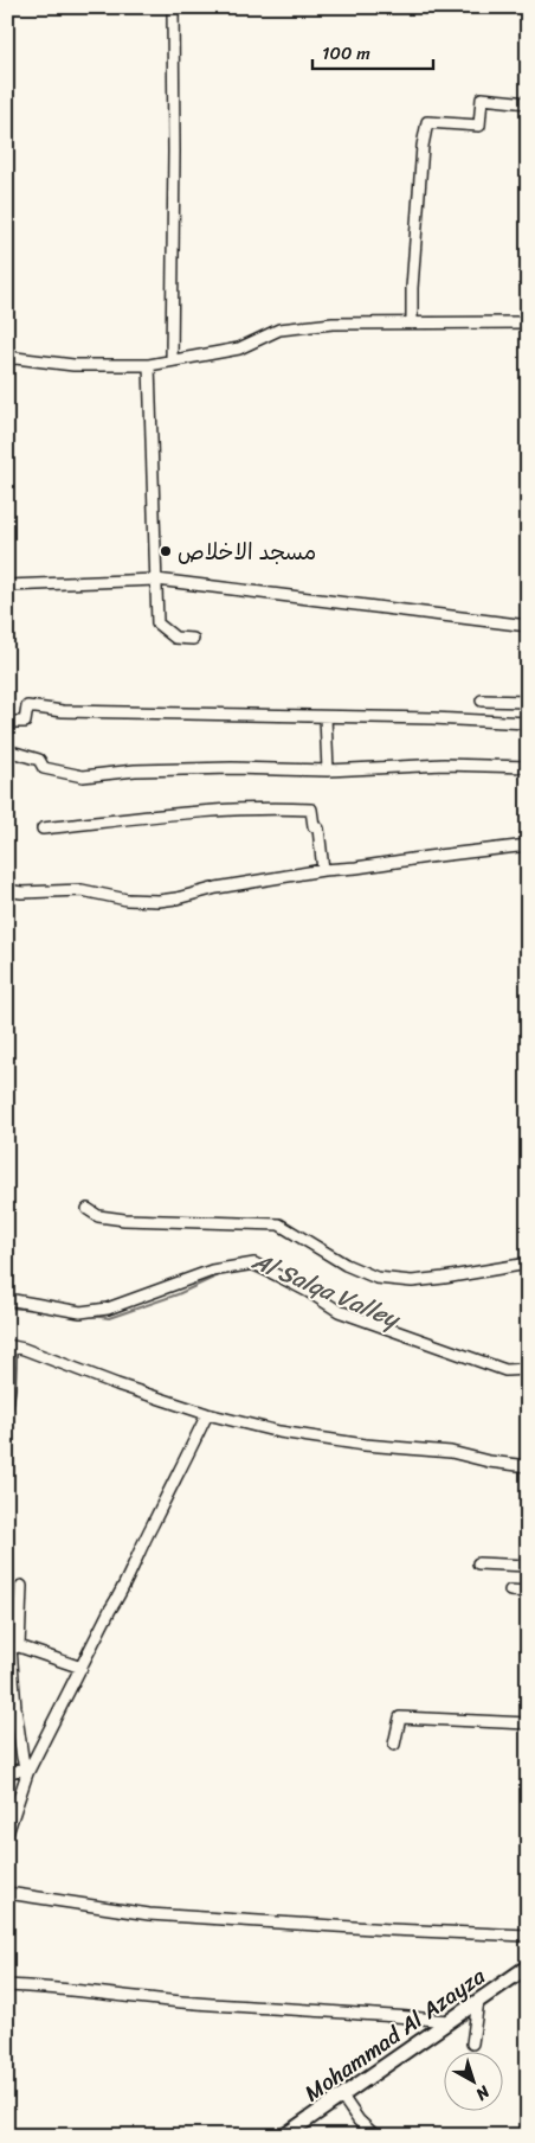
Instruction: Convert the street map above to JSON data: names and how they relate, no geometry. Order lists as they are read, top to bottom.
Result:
{
  "streets": {
    "main road": ["Mohammad Al Azayza"]
  },
  "water": ["Al Salqa Valley"],
  "places": ["مسجد الاخلاص"],
  "scale_bar": "100 m",
  "north": "bottom right"
}
